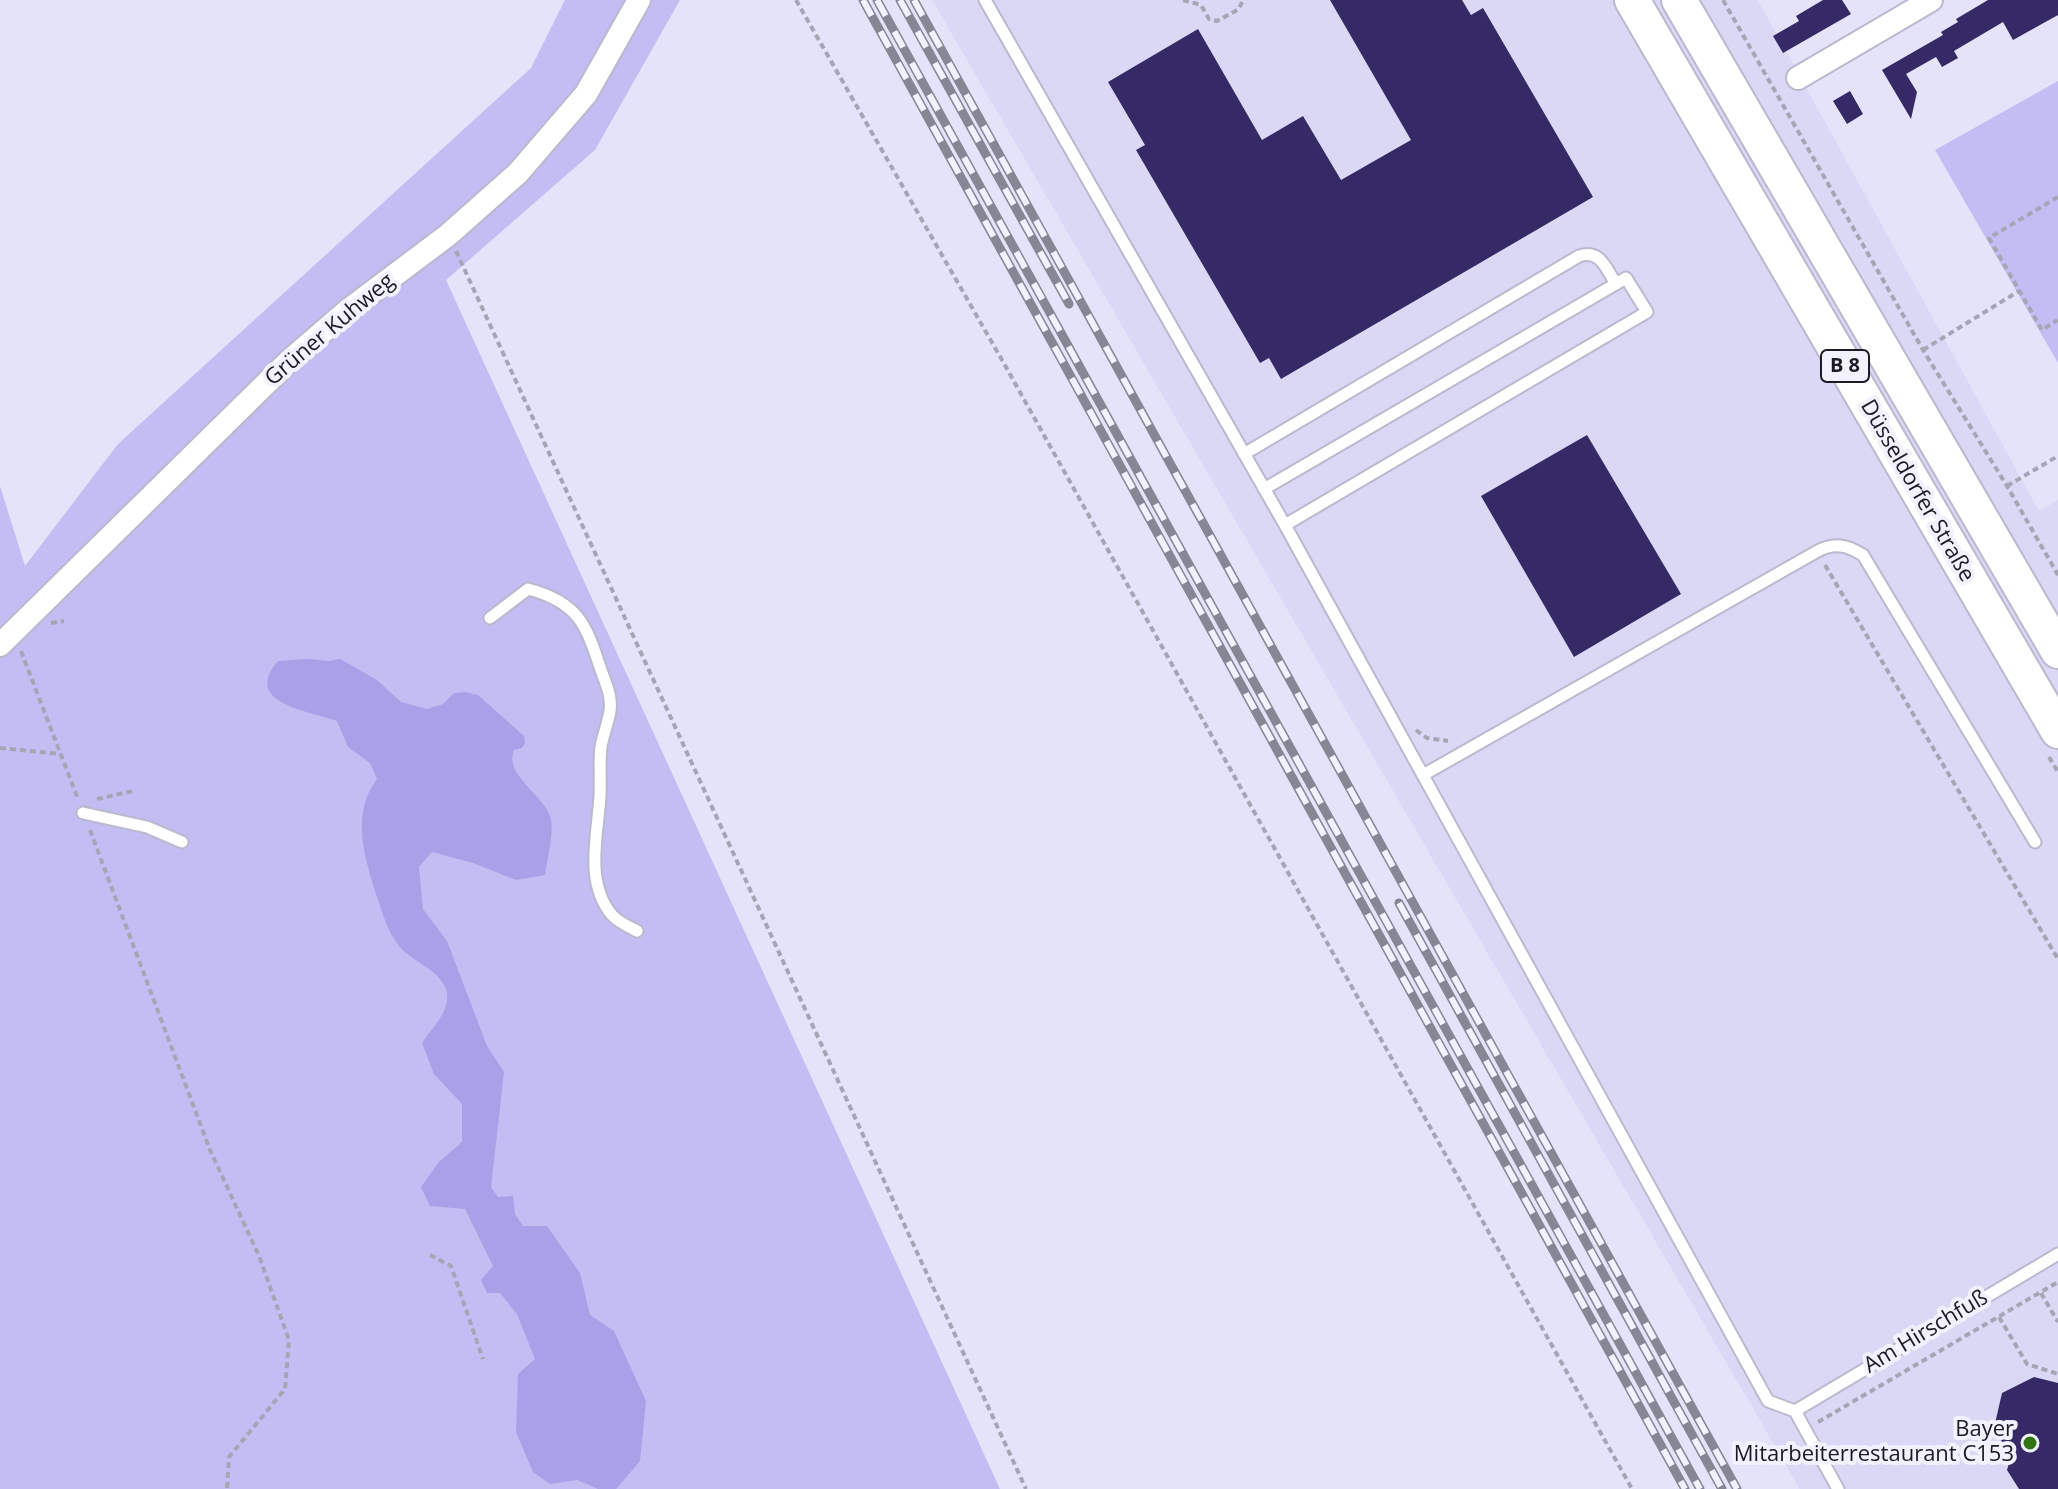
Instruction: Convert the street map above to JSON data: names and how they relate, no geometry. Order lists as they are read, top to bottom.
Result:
{
  "streets": {
    "main road": ["B 8", "Düsseldorfer Straße"],
    "street": ["Grüner Kuhweg"],
    "lane": ["Am Hirschfuß"]
  },
  "places": ["Bayer Mitarbeiterrestaurant C153"]
}
